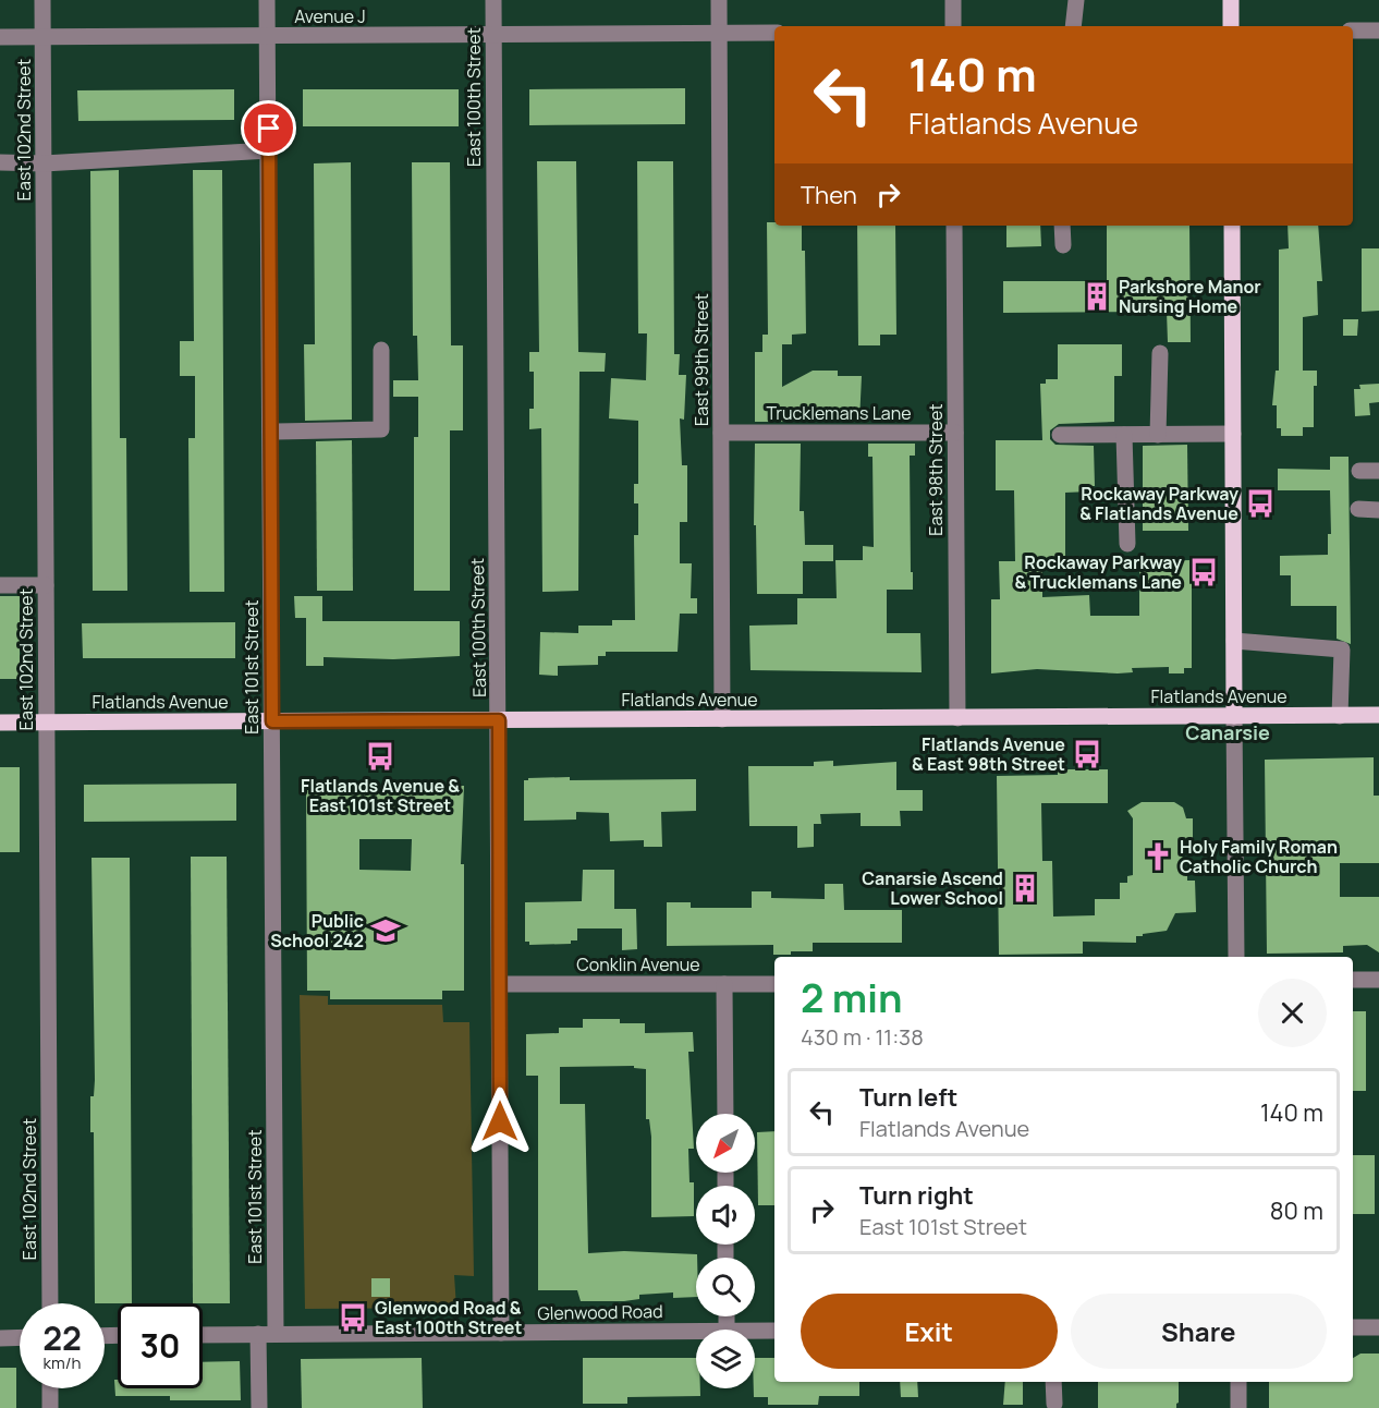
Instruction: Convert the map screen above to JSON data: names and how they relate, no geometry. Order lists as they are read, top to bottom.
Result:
{
  "streets": {
    "main road": ["Flatlands Avenue"],
    "street": [
      "Avenue J",
      "East 100th Street",
      "East 102nd Street",
      "East 99th Street",
      "Trucklemans Lane",
      "East 98th Street",
      "East 101st Street",
      "Conklin Avenue",
      "Glenwood Road"
    ]
  },
  "crossings": [
    ["Avenue J", "East 100th Street"],
    ["Avenue J", "East 102nd Street"],
    ["Avenue J", "East 99th Street"],
    ["Avenue J", "East 101st Street"],
    ["East 100th Street", "Flatlands Avenue"],
    ["East 100th Street", "Conklin Avenue"],
    ["East 100th Street", "Glenwood Road"],
    ["East 102nd Street", "Flatlands Avenue"],
    ["East 99th Street", "Trucklemans Lane"],
    ["East 99th Street", "Flatlands Avenue"],
    ["Trucklemans Lane", "East 98th Street"],
    ["East 98th Street", "Flatlands Avenue"],
    ["East 101st Street", "Flatlands Avenue"],
    ["East 101st Street", "Glenwood Road"]
  ],
  "districts": ["Canarsie"],
  "places": {
    "building": ["Parkshore Manor Nursing Home", "Canarsie Ascend Lower School"],
    "bus stop": [
      "Rockaway Parkway & Flatlands Avenue",
      "Rockaway Parkway & Trucklemans Lane",
      "Flatlands Avenue & East 98th Street",
      "Flatlands Avenue & East 101st Street",
      "Glenwood Road & East 100th Street"
    ],
    "church": ["Holy Family Roman Catholic Church"],
    "school or university": ["Public School 242"]
  },
  "north": "bottom left",
  "page": {
    "turn": ["140 m", "Flatlands Avenue"],
    "then": "Then",
    "heading": ["2 min", "430 m · 11:38"],
    "list": [
      {
        "name": "Turn left",
        "note": "Flatlands Avenue",
        "value": "140 m"
      },
      {
        "name": "Turn right",
        "note": "East 101st Street",
        "value": "80 m"
      }
    ],
    "buttons": ["Exit", "Share"],
    "speed": "22 km/h",
    "limit": "30"
  }
}
